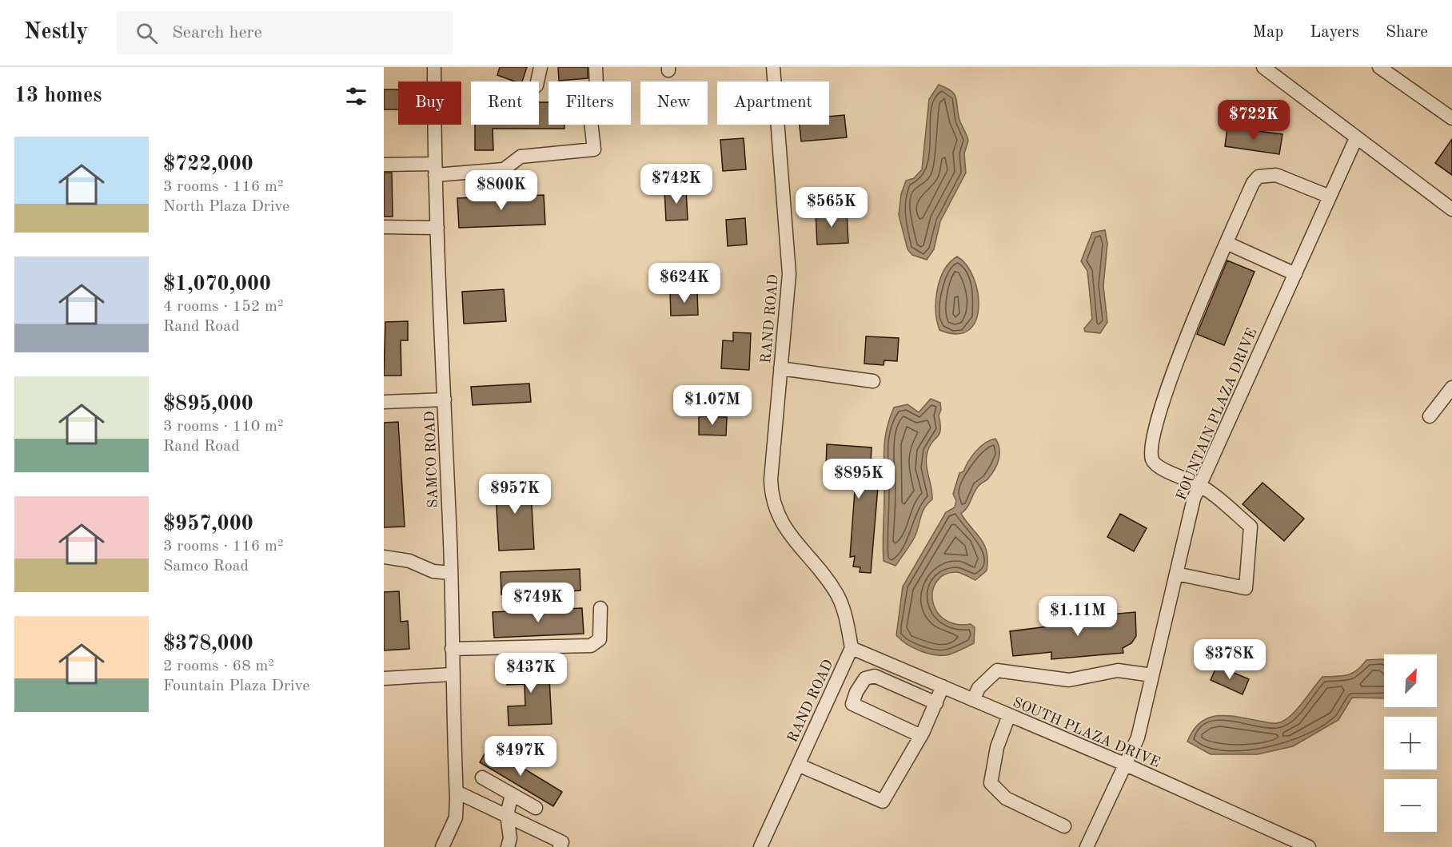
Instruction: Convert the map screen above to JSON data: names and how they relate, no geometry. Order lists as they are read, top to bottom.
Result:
{
  "streets": {
    "street": [
      "RAND ROAD",
      "FOUNTAIN PLAZA DRIVE",
      "SAMCO ROAD",
      "SOUTH PLAZA DRIVE"
    ]
  },
  "crossings": [
    ["RAND ROAD", "SOUTH PLAZA DRIVE"],
    ["FOUNTAIN PLAZA DRIVE", "SOUTH PLAZA DRIVE"]
  ],
  "north": "top right",
  "page": {
    "header": "Nestly",
    "search": "Search here",
    "nav": ["Map", "Layers", "Share"],
    "heading": "13 homes",
    "chip": [
      "Buy",
      "Rent",
      "Filters",
      "New",
      "Apartment"
    ],
    "price": [
      "$722K",
      "$742K",
      "$800K",
      "$565K",
      "$624K",
      "$1.07M",
      "$895K",
      "$957K",
      "$749K",
      "$1.11M",
      "$378K",
      "$437K",
      "$497K"
    ],
    "list": [
      {
        "name": "$722,000",
        "note": "3 rooms · 116 m² · North Plaza Drive"
      },
      {
        "name": "$1,070,000",
        "note": "4 rooms · 152 m² · Rand Road"
      },
      {
        "name": "$895,000",
        "note": "3 rooms · 110 m² · Rand Road"
      },
      {
        "name": "$957,000",
        "note": "3 rooms · 116 m² · Samco Road"
      },
      {
        "name": "$378,000",
        "note": "2 rooms · 68 m² · Fountain Plaza Drive"
      }
    ],
    "map_buttons": ["+", "−"]
  }
}
